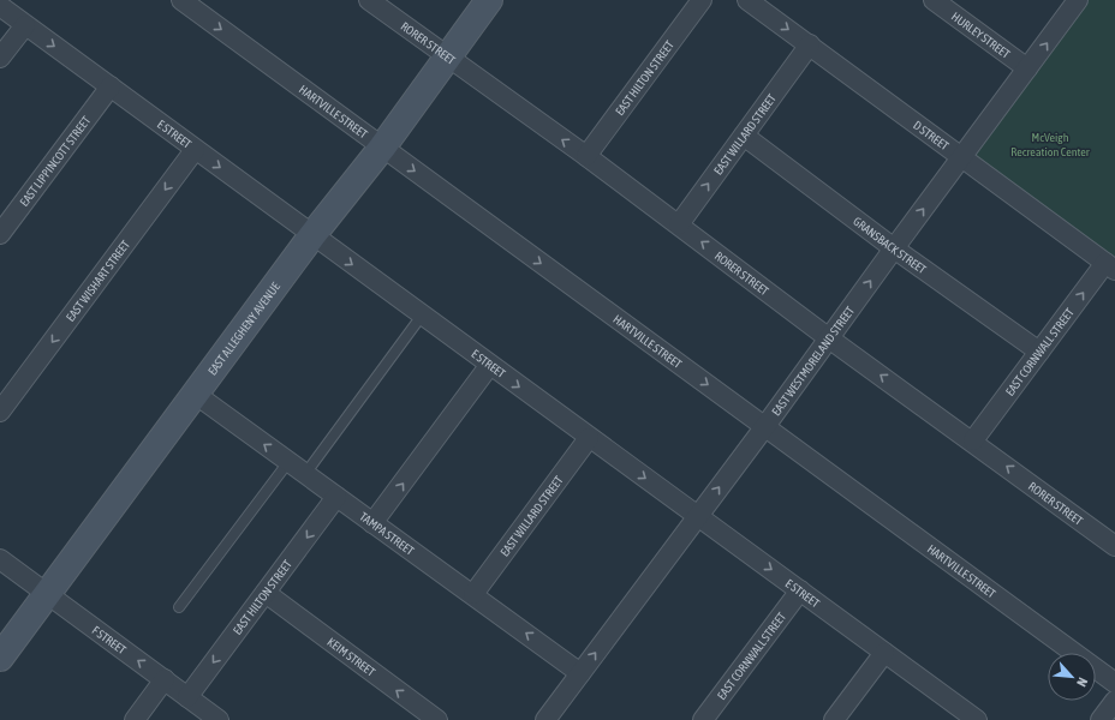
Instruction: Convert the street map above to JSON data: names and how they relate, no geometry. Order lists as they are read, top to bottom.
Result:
{
  "streets": {
    "main road": ["EAST ALLEGHENY AVENUE"],
    "street": [
      "HURLEY STREET",
      "RORER STREET",
      "EAST HILTON STREET",
      "HARTVILLE STREET",
      "E STREET",
      "EAST WILLARD STREET",
      "D STREET",
      "EAST LIPPINCOTT STREET",
      "GRANSBACK STREET",
      "EAST WISHART STREET",
      "EAST CORNWALL STREET",
      "EAST WESTMORELAND STREET",
      "TAMPA STREET",
      "F STREET",
      "KEIM STREET"
    ]
  },
  "crossings": [
    ["HURLEY STREET", "EAST WESTMORELAND STREET"],
    ["RORER STREET", "EAST HILTON STREET"],
    ["RORER STREET", "EAST WILLARD STREET"],
    ["RORER STREET", "EAST ALLEGHENY AVENUE"],
    ["RORER STREET", "EAST CORNWALL STREET"],
    ["RORER STREET", "EAST WESTMORELAND STREET"],
    ["EAST HILTON STREET", "TAMPA STREET"],
    ["EAST HILTON STREET", "F STREET"],
    ["EAST HILTON STREET", "KEIM STREET"],
    ["HARTVILLE STREET", "EAST ALLEGHENY AVENUE"],
    ["HARTVILLE STREET", "EAST WESTMORELAND STREET"],
    ["E STREET", "EAST WILLARD STREET"],
    ["E STREET", "EAST LIPPINCOTT STREET"],
    ["E STREET", "EAST WISHART STREET"],
    ["E STREET", "EAST ALLEGHENY AVENUE"],
    ["E STREET", "EAST CORNWALL STREET"],
    ["E STREET", "EAST WESTMORELAND STREET"],
    ["EAST WILLARD STREET", "D STREET"],
    ["EAST WILLARD STREET", "GRANSBACK STREET"],
    ["EAST WILLARD STREET", "TAMPA STREET"],
    ["D STREET", "EAST CORNWALL STREET"],
    ["D STREET", "EAST WESTMORELAND STREET"],
    ["GRANSBACK STREET", "EAST CORNWALL STREET"],
    ["GRANSBACK STREET", "EAST WESTMORELAND STREET"],
    ["EAST ALLEGHENY AVENUE", "TAMPA STREET"],
    ["EAST ALLEGHENY AVENUE", "F STREET"],
    ["EAST WESTMORELAND STREET", "TAMPA STREET"]
  ],
  "one_way": [
    "RORER STREET",
    "EAST HILTON STREET",
    "HARTVILLE STREET",
    "E STREET",
    "EAST WISHART STREET",
    "EAST WESTMORELAND STREET",
    "TAMPA STREET",
    "F STREET",
    "KEIM STREET"
  ],
  "parks": ["McVeigh Recreation Center"],
  "north": "bottom right"
}
